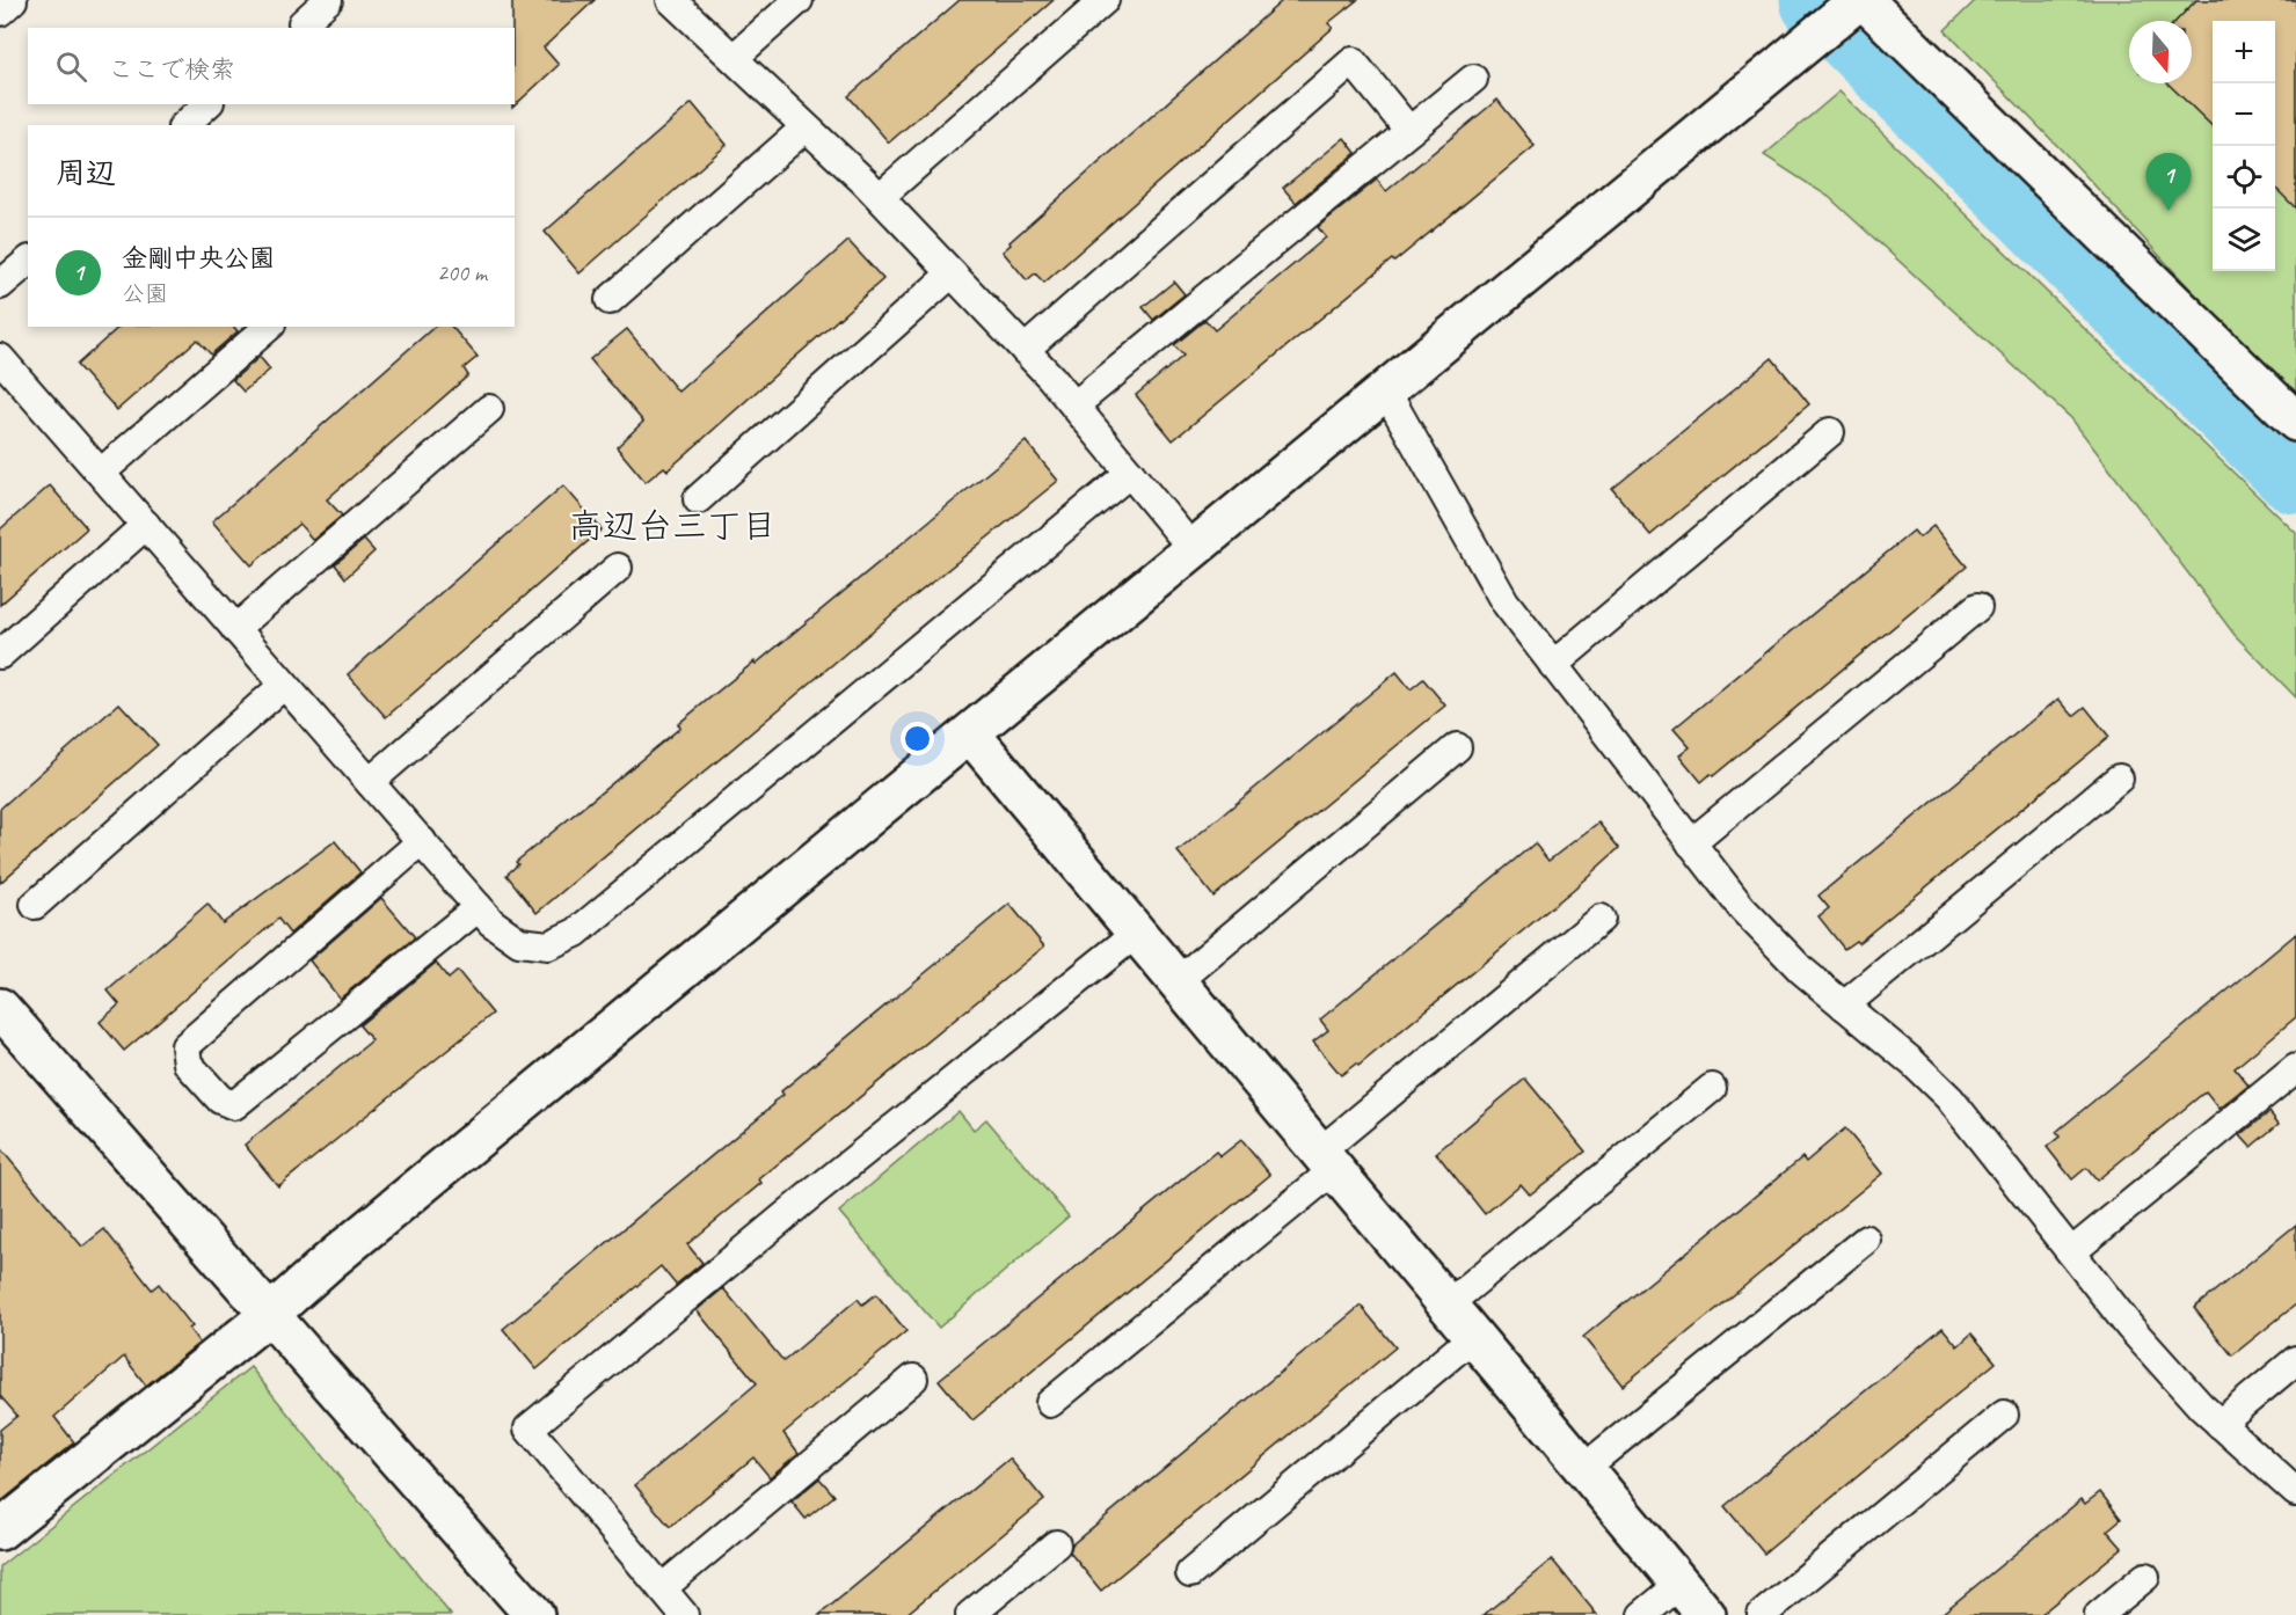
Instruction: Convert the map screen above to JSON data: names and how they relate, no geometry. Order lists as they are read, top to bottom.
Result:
{
  "districts": ["高辺台三丁目"],
  "north": "bottom",
  "page": {
    "map_buttons": ["+", "−"],
    "search": "ここで検索",
    "heading": "周辺",
    "pins": "1",
    "list": [
      {
        "mark": "1",
        "name": "金剛中央公園",
        "note": "公園",
        "value": "200 m"
      }
    ]
  }
}
